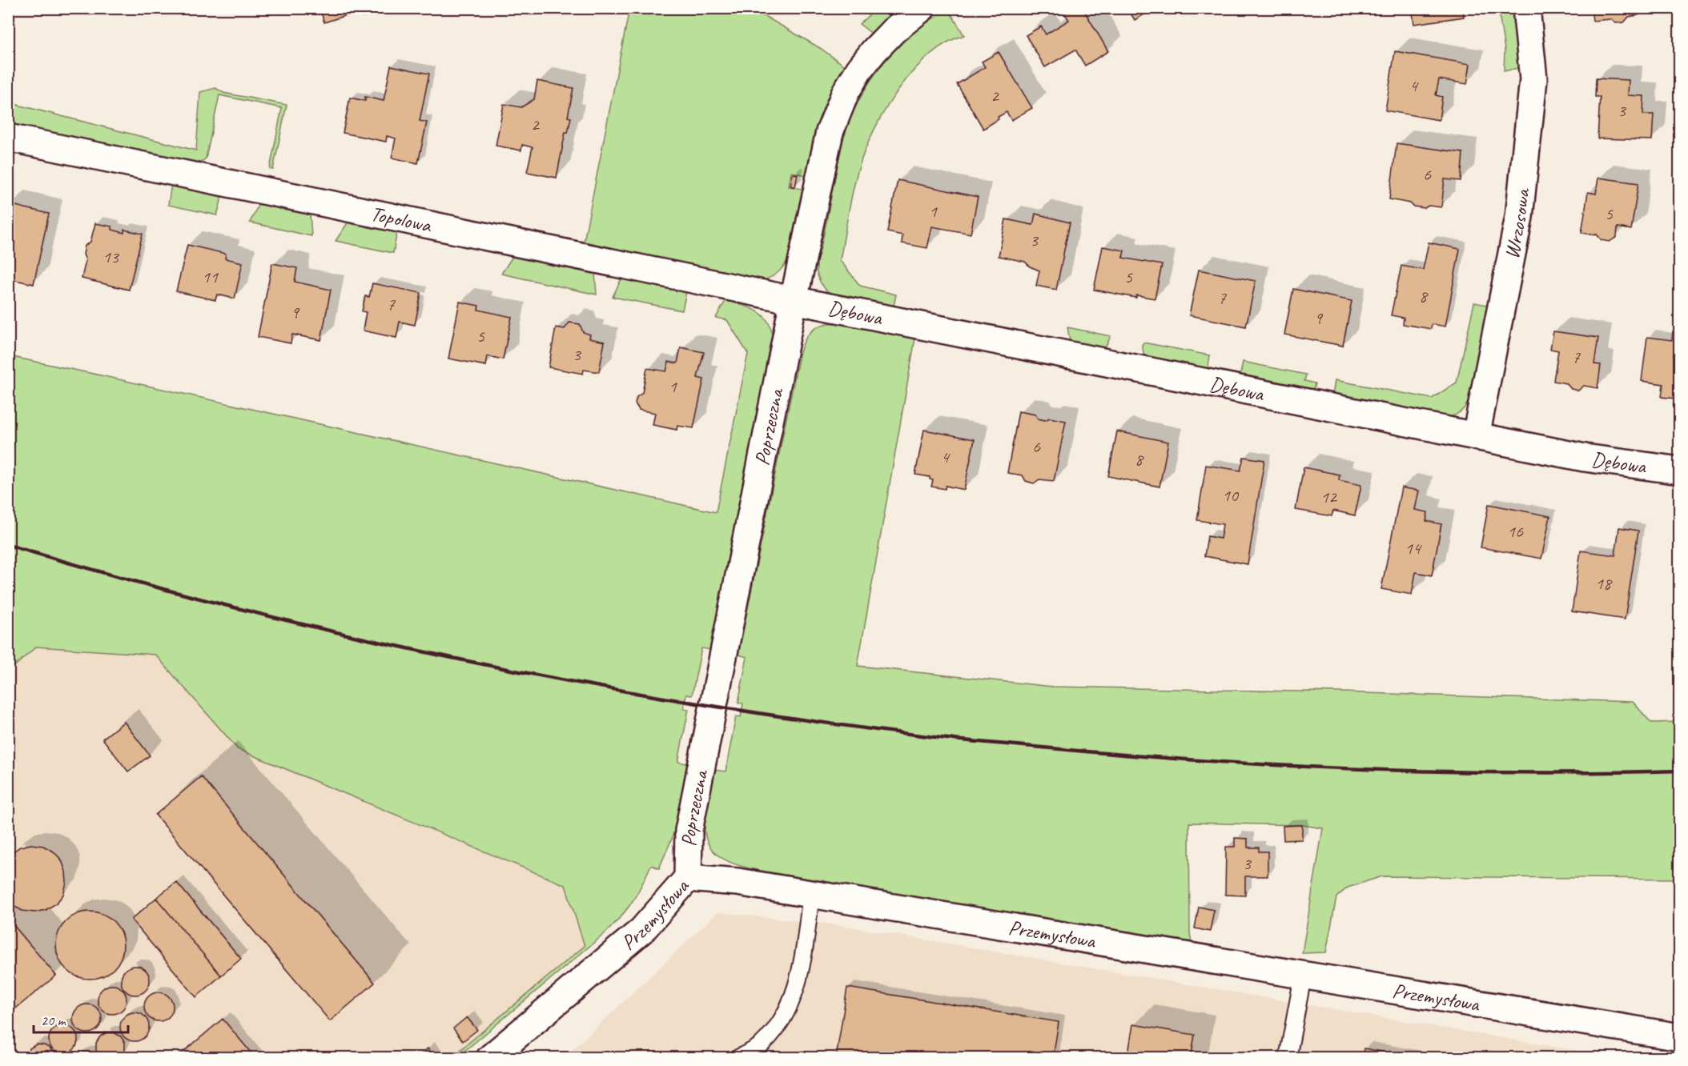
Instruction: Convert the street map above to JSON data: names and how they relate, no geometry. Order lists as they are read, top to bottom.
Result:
{
  "streets": {
    "street": [
      "Topolowa",
      "Wrzosowa",
      "Dębowa",
      "Poprzeczna",
      "Przemysłowa"
    ]
  },
  "crossings": [
    ["Topolowa", "Dębowa"],
    ["Topolowa", "Poprzeczna"],
    ["Wrzosowa", "Dębowa"],
    ["Dębowa", "Poprzeczna"],
    ["Poprzeczna", "Przemysłowa"]
  ],
  "house_numbers": [
    "4",
    "2",
    "3",
    "2",
    "6",
    "1",
    "5",
    "3",
    "13",
    "11",
    "5",
    "8",
    "7",
    "7",
    "9",
    "9",
    "5",
    "3",
    "7",
    "1",
    "6",
    "4",
    "8",
    "10",
    "12",
    "16",
    "14",
    "18",
    "3"
  ],
  "scale_bar": "20 m"
}
